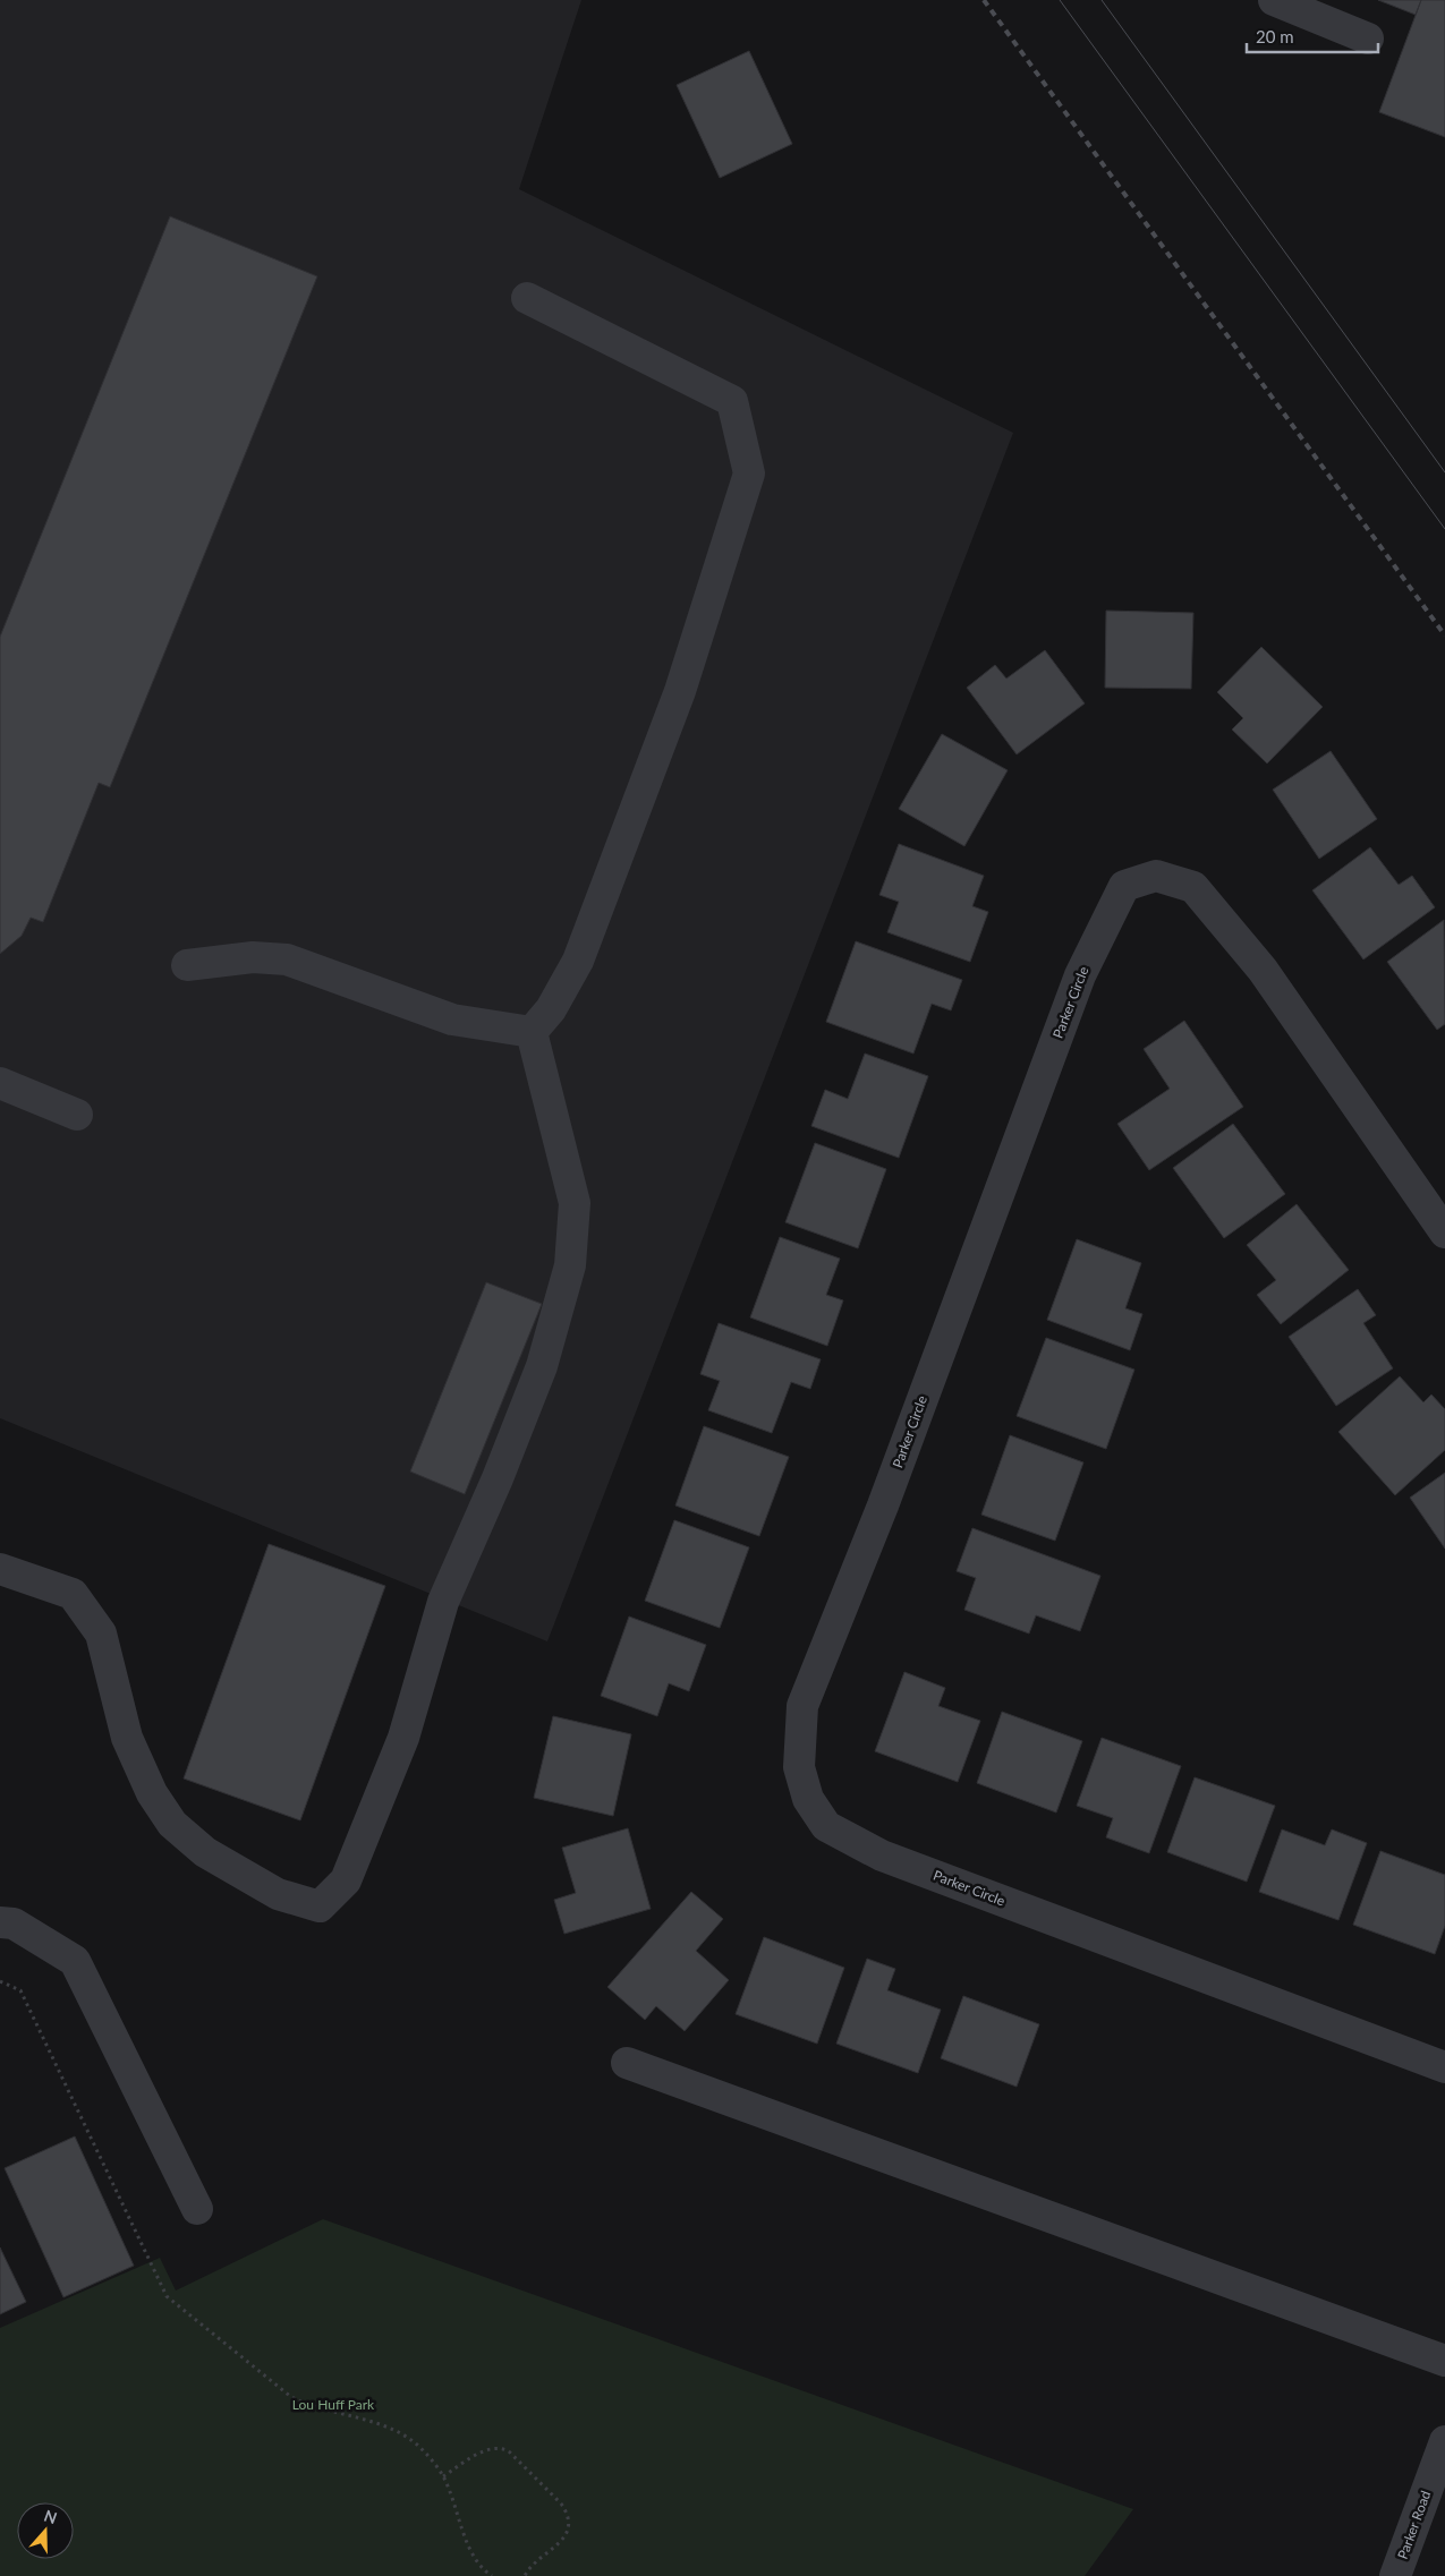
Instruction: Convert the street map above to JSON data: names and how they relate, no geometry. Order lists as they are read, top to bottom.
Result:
{
  "streets": {
    "street": ["Parker Circle", "Parker Road"]
  },
  "parks": ["Lou Huff Park"],
  "scale_bar": "20 m",
  "north": "top"
}
